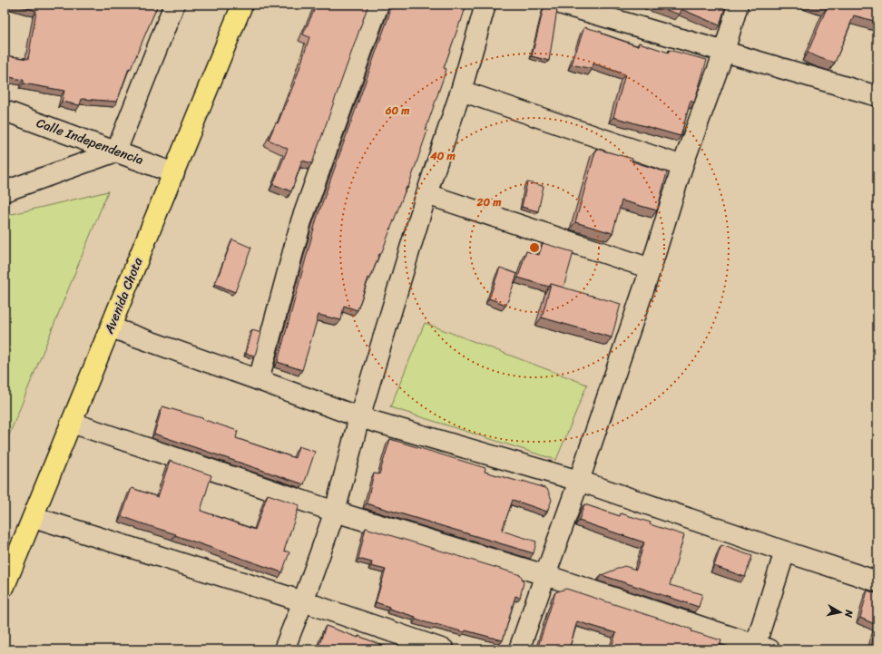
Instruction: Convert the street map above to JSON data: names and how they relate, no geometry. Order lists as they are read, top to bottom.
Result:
{
  "streets": {
    "highway": ["Avenida Chota"],
    "street": ["Calle Independencia"]
  },
  "crossings": [
    ["Calle Independencia", "Avenida Chota"]
  ],
  "north": "right",
  "rings": ["60 m", "40 m", "20 m"]
}
